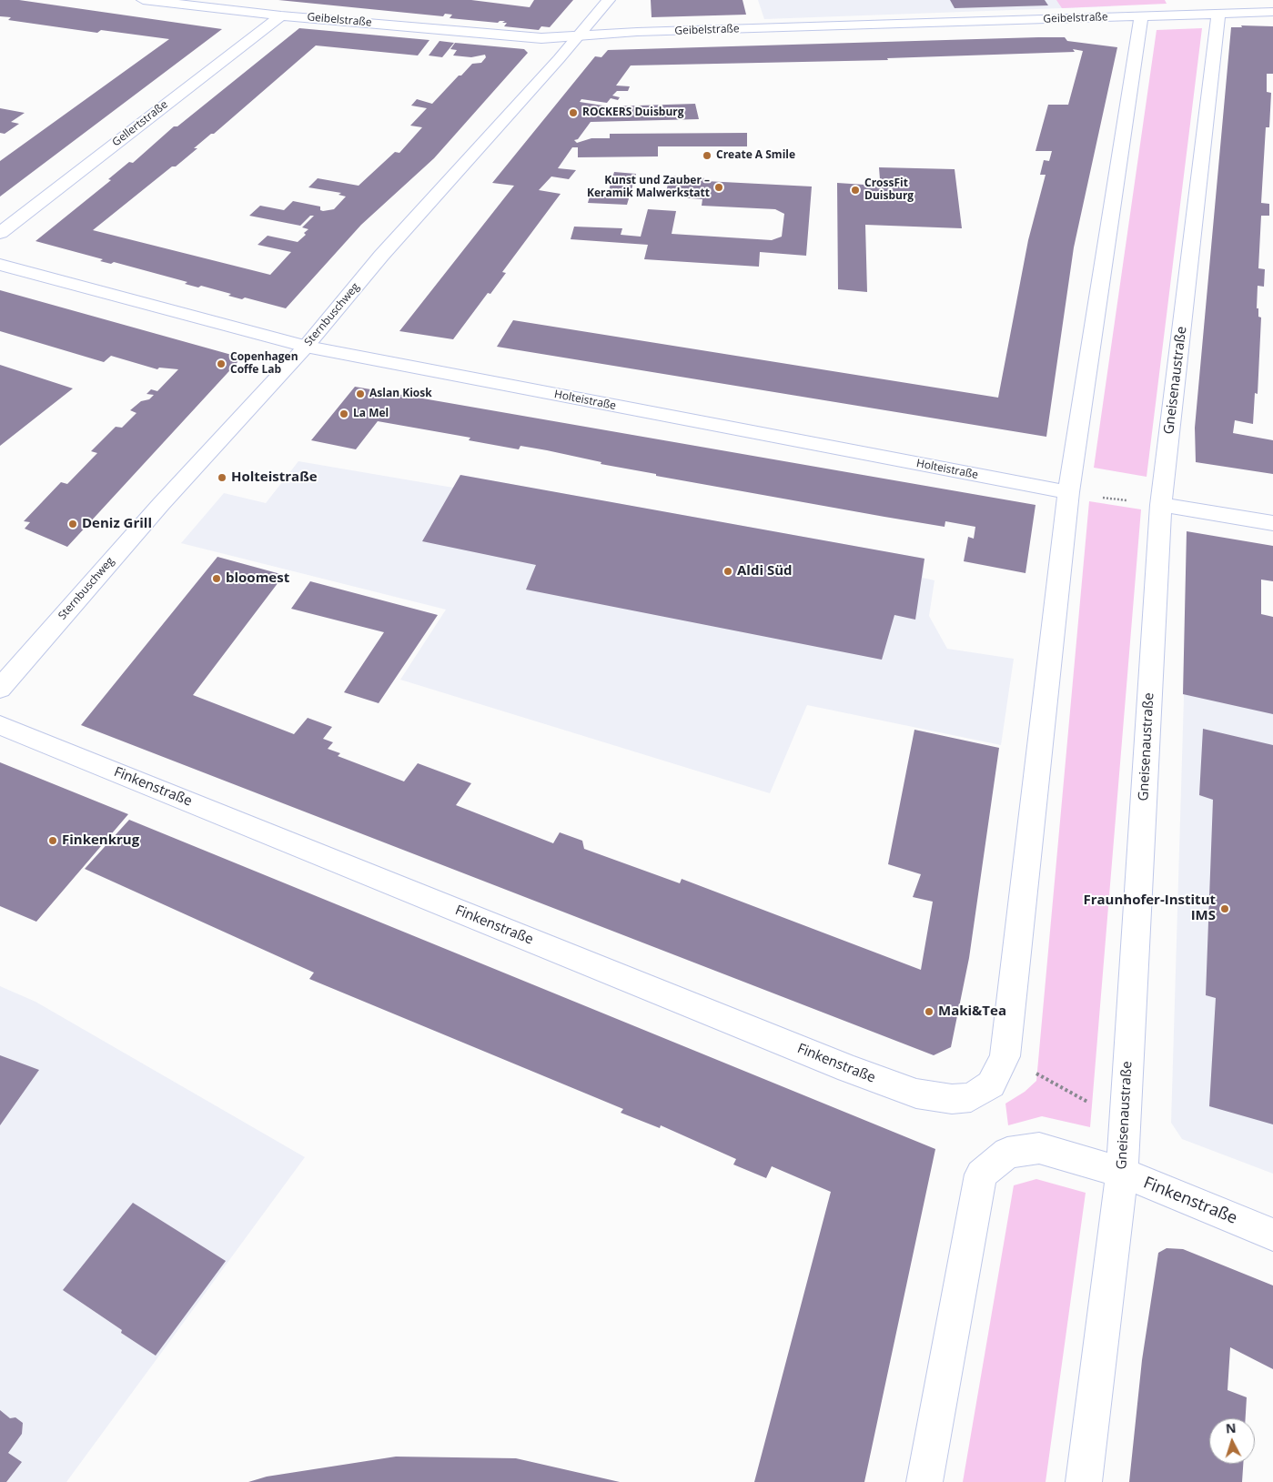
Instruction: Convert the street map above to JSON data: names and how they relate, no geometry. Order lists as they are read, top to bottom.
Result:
{
  "streets": {
    "street": [
      "Geibelstraße",
      "Gellertstraße",
      "Sternbuschweg",
      "Gneisenaustraße",
      "Holteistraße",
      "Finkenstraße"
    ]
  },
  "crossings": [
    ["Geibelstraße", "Gellertstraße"],
    ["Geibelstraße", "Sternbuschweg"],
    ["Geibelstraße", "Gneisenaustraße"],
    ["Sternbuschweg", "Holteistraße"],
    ["Gneisenaustraße", "Finkenstraße"]
  ],
  "places": [
    "ROCKERS Duisburg",
    "Create A Smile",
    "Kunst und Zauber – Keramik Malwerkstatt",
    "CrossFit Duisburg",
    "Copenhagen Coffe Lab",
    "Aslan Kiosk",
    "La Mel",
    "Holteistraße",
    "Deniz Grill",
    "Aldi Süd",
    "bloomest",
    "Finkenkrug",
    "Fraunhofer-Institut IMS",
    "Maki&Tea"
  ],
  "north": "top"
}
